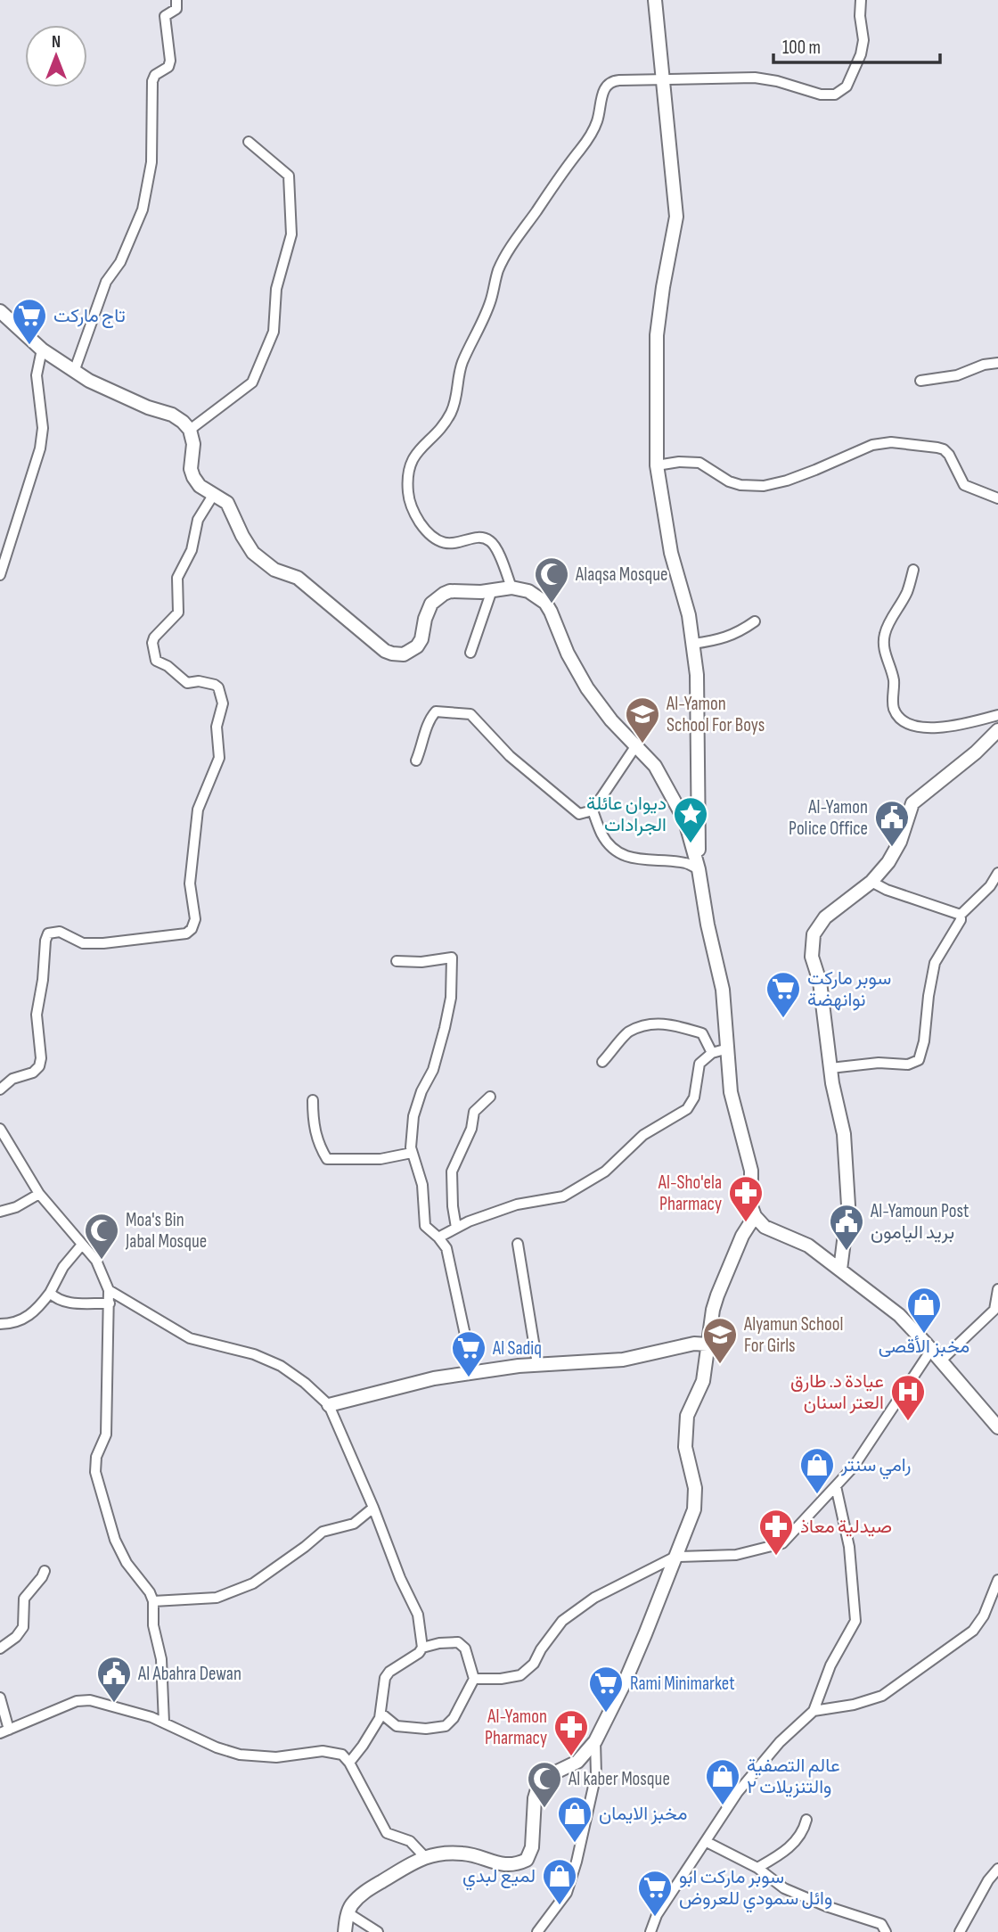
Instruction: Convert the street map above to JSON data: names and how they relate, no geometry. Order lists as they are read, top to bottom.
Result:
{
  "places": {
    "supermarket": [
      "تاج ماركت",
      "سوبر ماركت نوانهضة",
      "Al Sadiq",
      "Rami Minimarket",
      "سوبر ماركت ابو وائل سمودي للعروض"
    ],
    "mosque": ["Alaqsa Mosque", "Moa's Bin Jabal Mosque", "Al kaber Mosque"],
    "school or university": ["Al-Yamon School For Boys", "Alyamun School For Girls"],
    "place": ["ديوان عائلة الجرادات"],
    "public building": ["Al-Yamon Police Office", "Al-Yamoun Post بريد اليامون", "Al Abahra Dewan"],
    "pharmacy": ["Al-Sho'ela Pharmacy", "صيدلية معاذ", "Al-Yamon Pharmacy"],
    "shop": [
      "مخبز الأقصى",
      "رامي سنتر",
      "عالم التصفية والتنزيلات ٢",
      "مخبز الايمان",
      "لميع لبدي"
    ],
    "hospital": ["عيادة د. طارق العتر اسنان"]
  },
  "scale_bar": "100 m",
  "north": "top"
}
